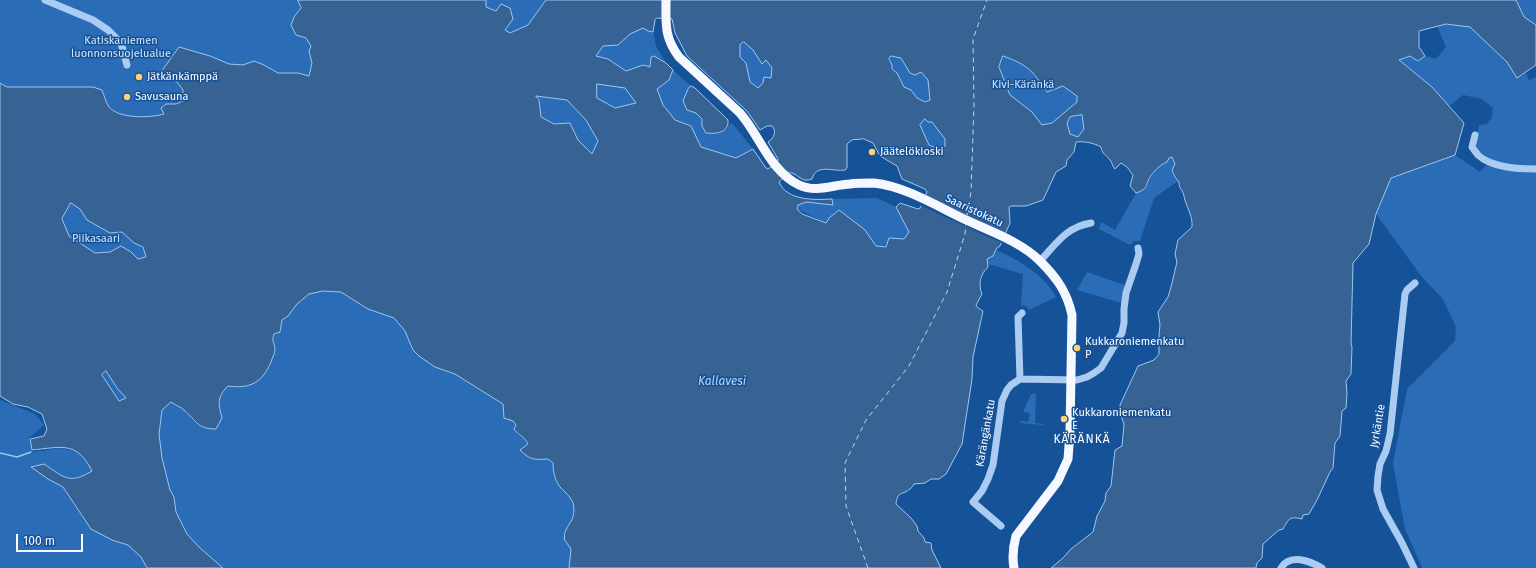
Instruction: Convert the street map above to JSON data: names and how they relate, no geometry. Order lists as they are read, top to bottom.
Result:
{
  "streets": {
    "main road": ["Saaristokatu"],
    "street": ["Jyrkäntie", "Kärängänkatu"]
  },
  "districts": ["KÄRÄNKÄ"],
  "water": ["Kallavesi"],
  "parks": ["Katiskaniemen luonnonsuojelualue", "Kivi-Käränkä", "Piikasaari"],
  "places": [
    "Jätkänkämppä",
    "Savusauna",
    "Jäätelökioski",
    "Kukkaroniemenkatu P",
    "Kukkaroniemenkatu E"
  ],
  "scale_bar": "100 m"
}
